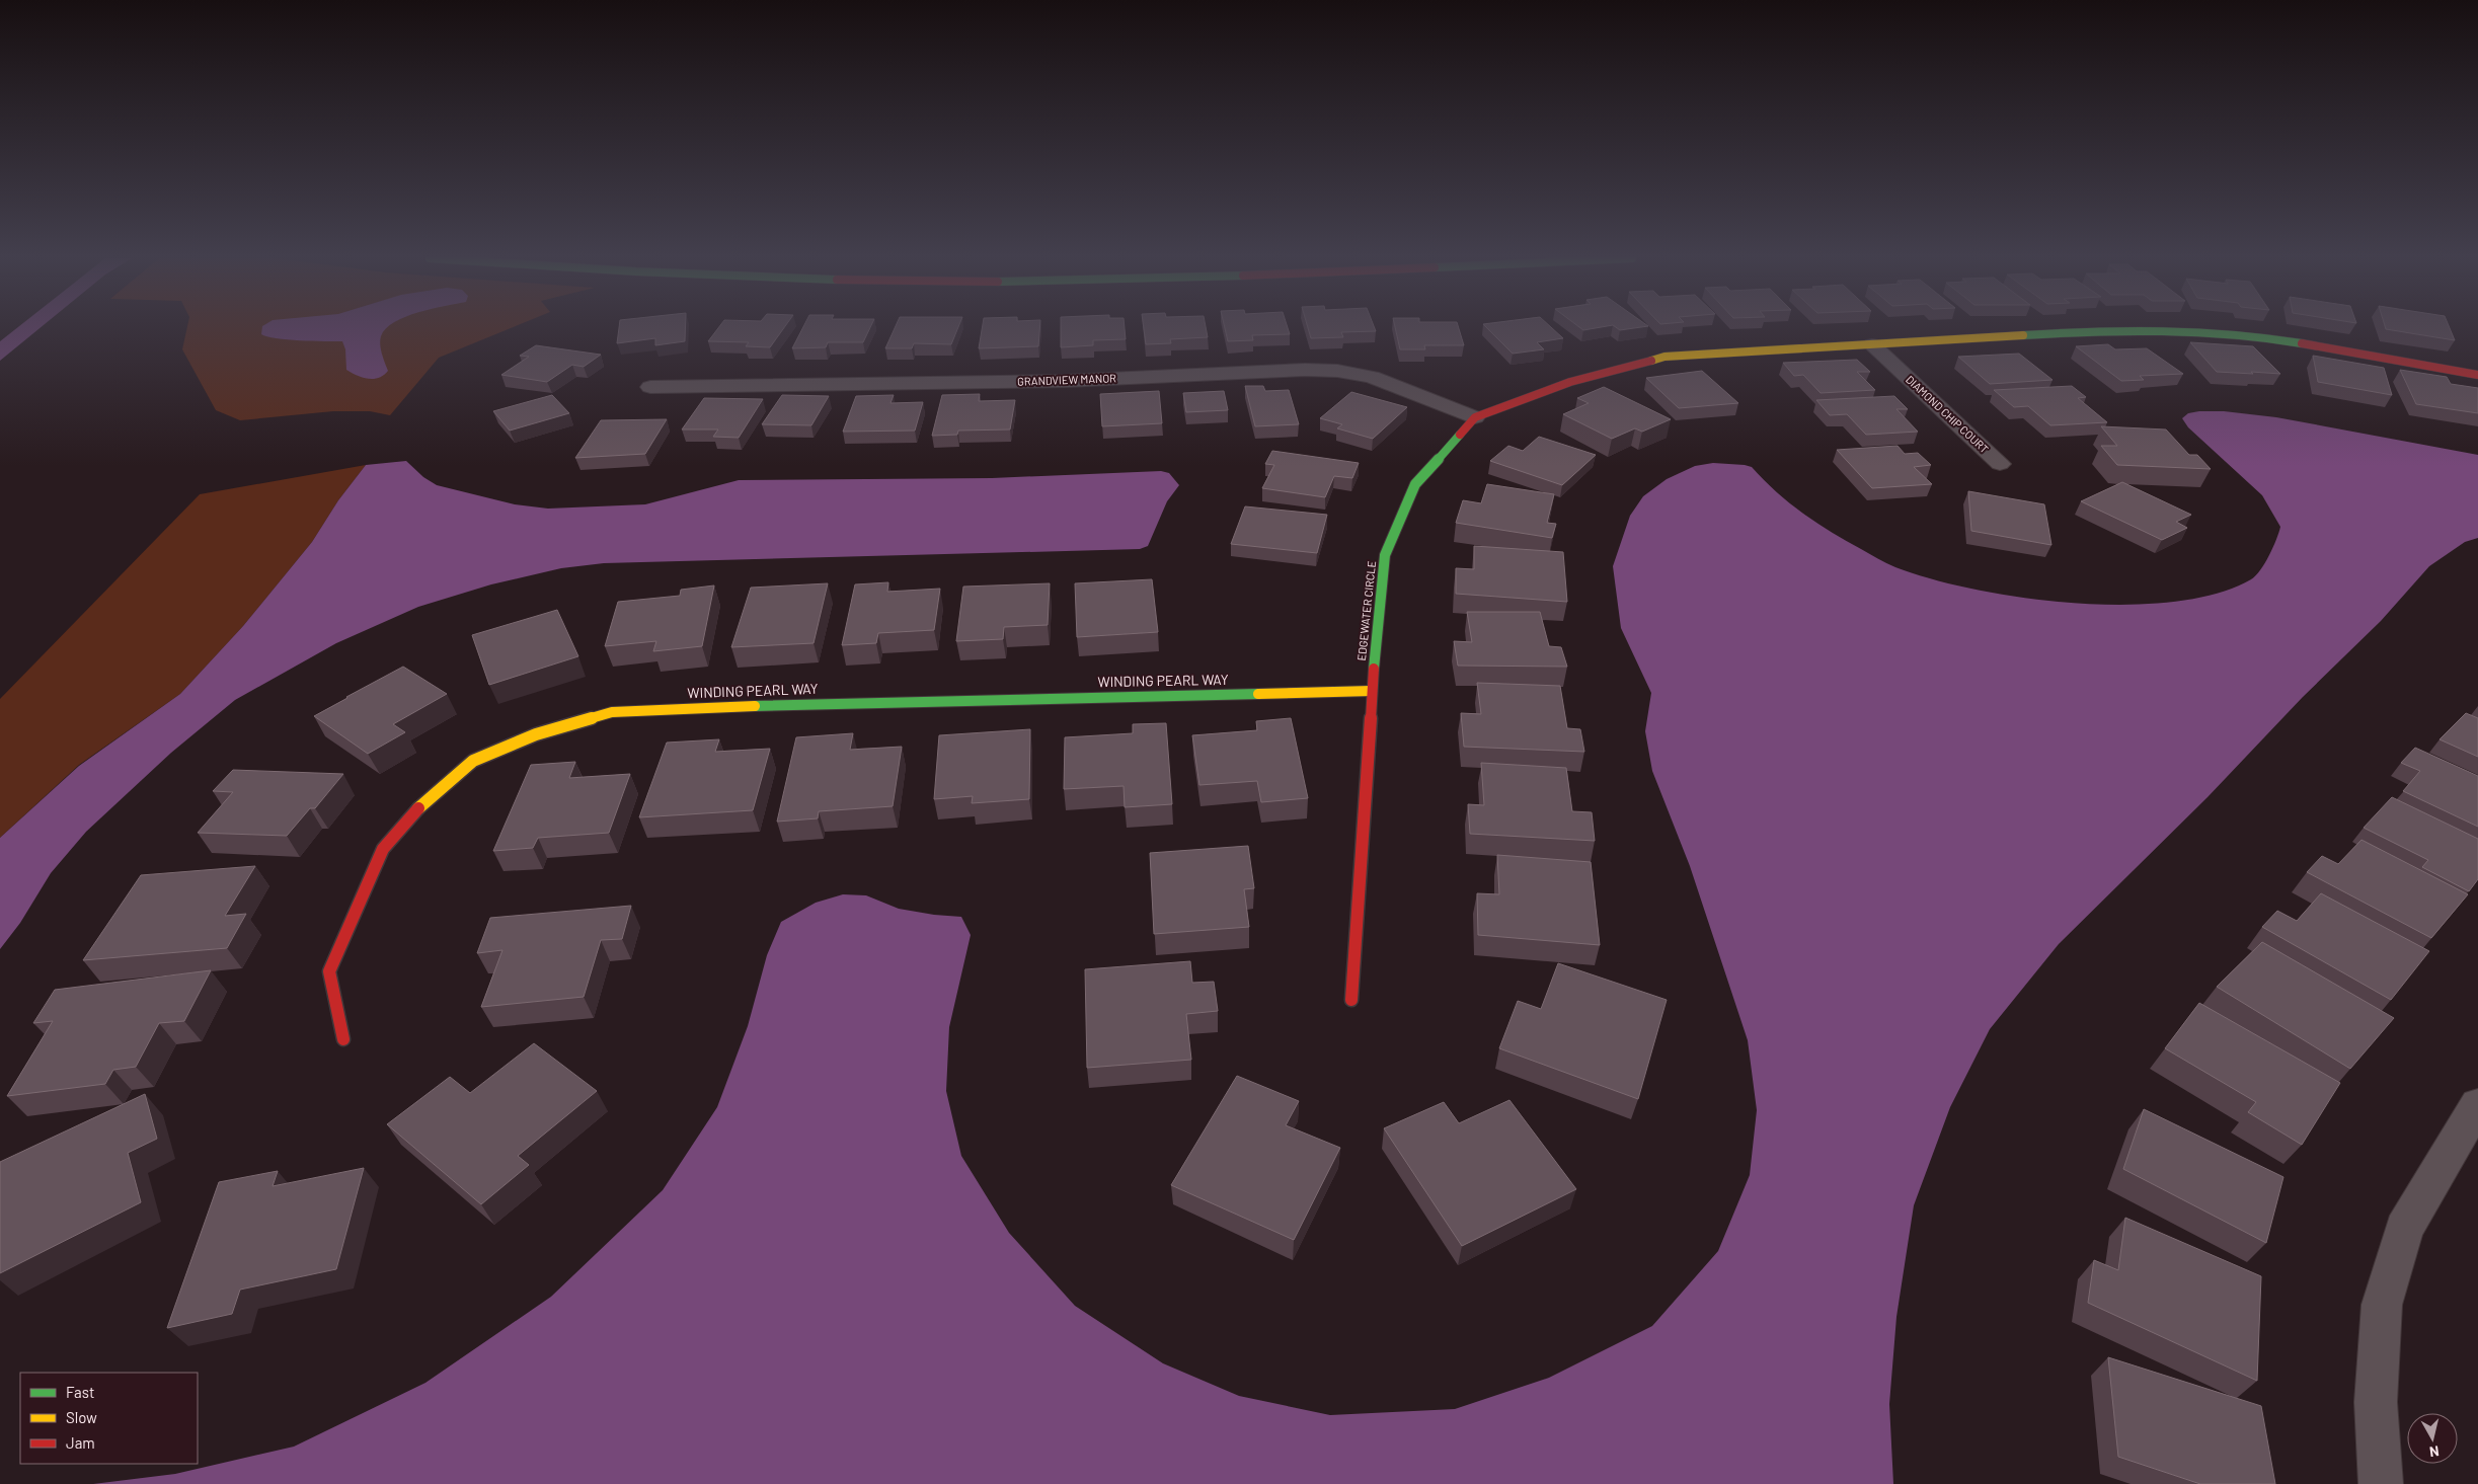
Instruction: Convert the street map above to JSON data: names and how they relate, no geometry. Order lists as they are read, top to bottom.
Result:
{
  "streets": {
    "street": [
      "GRANDVIEW MANOR",
      "DIAMOND CHIP COURT",
      "EDGEWATER CIRCLE",
      "WINDING PEARL WAY"
    ]
  },
  "crossings": [
    ["GRANDVIEW MANOR", "EDGEWATER CIRCLE"],
    ["DIAMOND CHIP COURT", "EDGEWATER CIRCLE"],
    ["EDGEWATER CIRCLE", "WINDING PEARL WAY"]
  ],
  "legend": ["Fast", "Slow", "Jam"],
  "north": "bottom"
}
